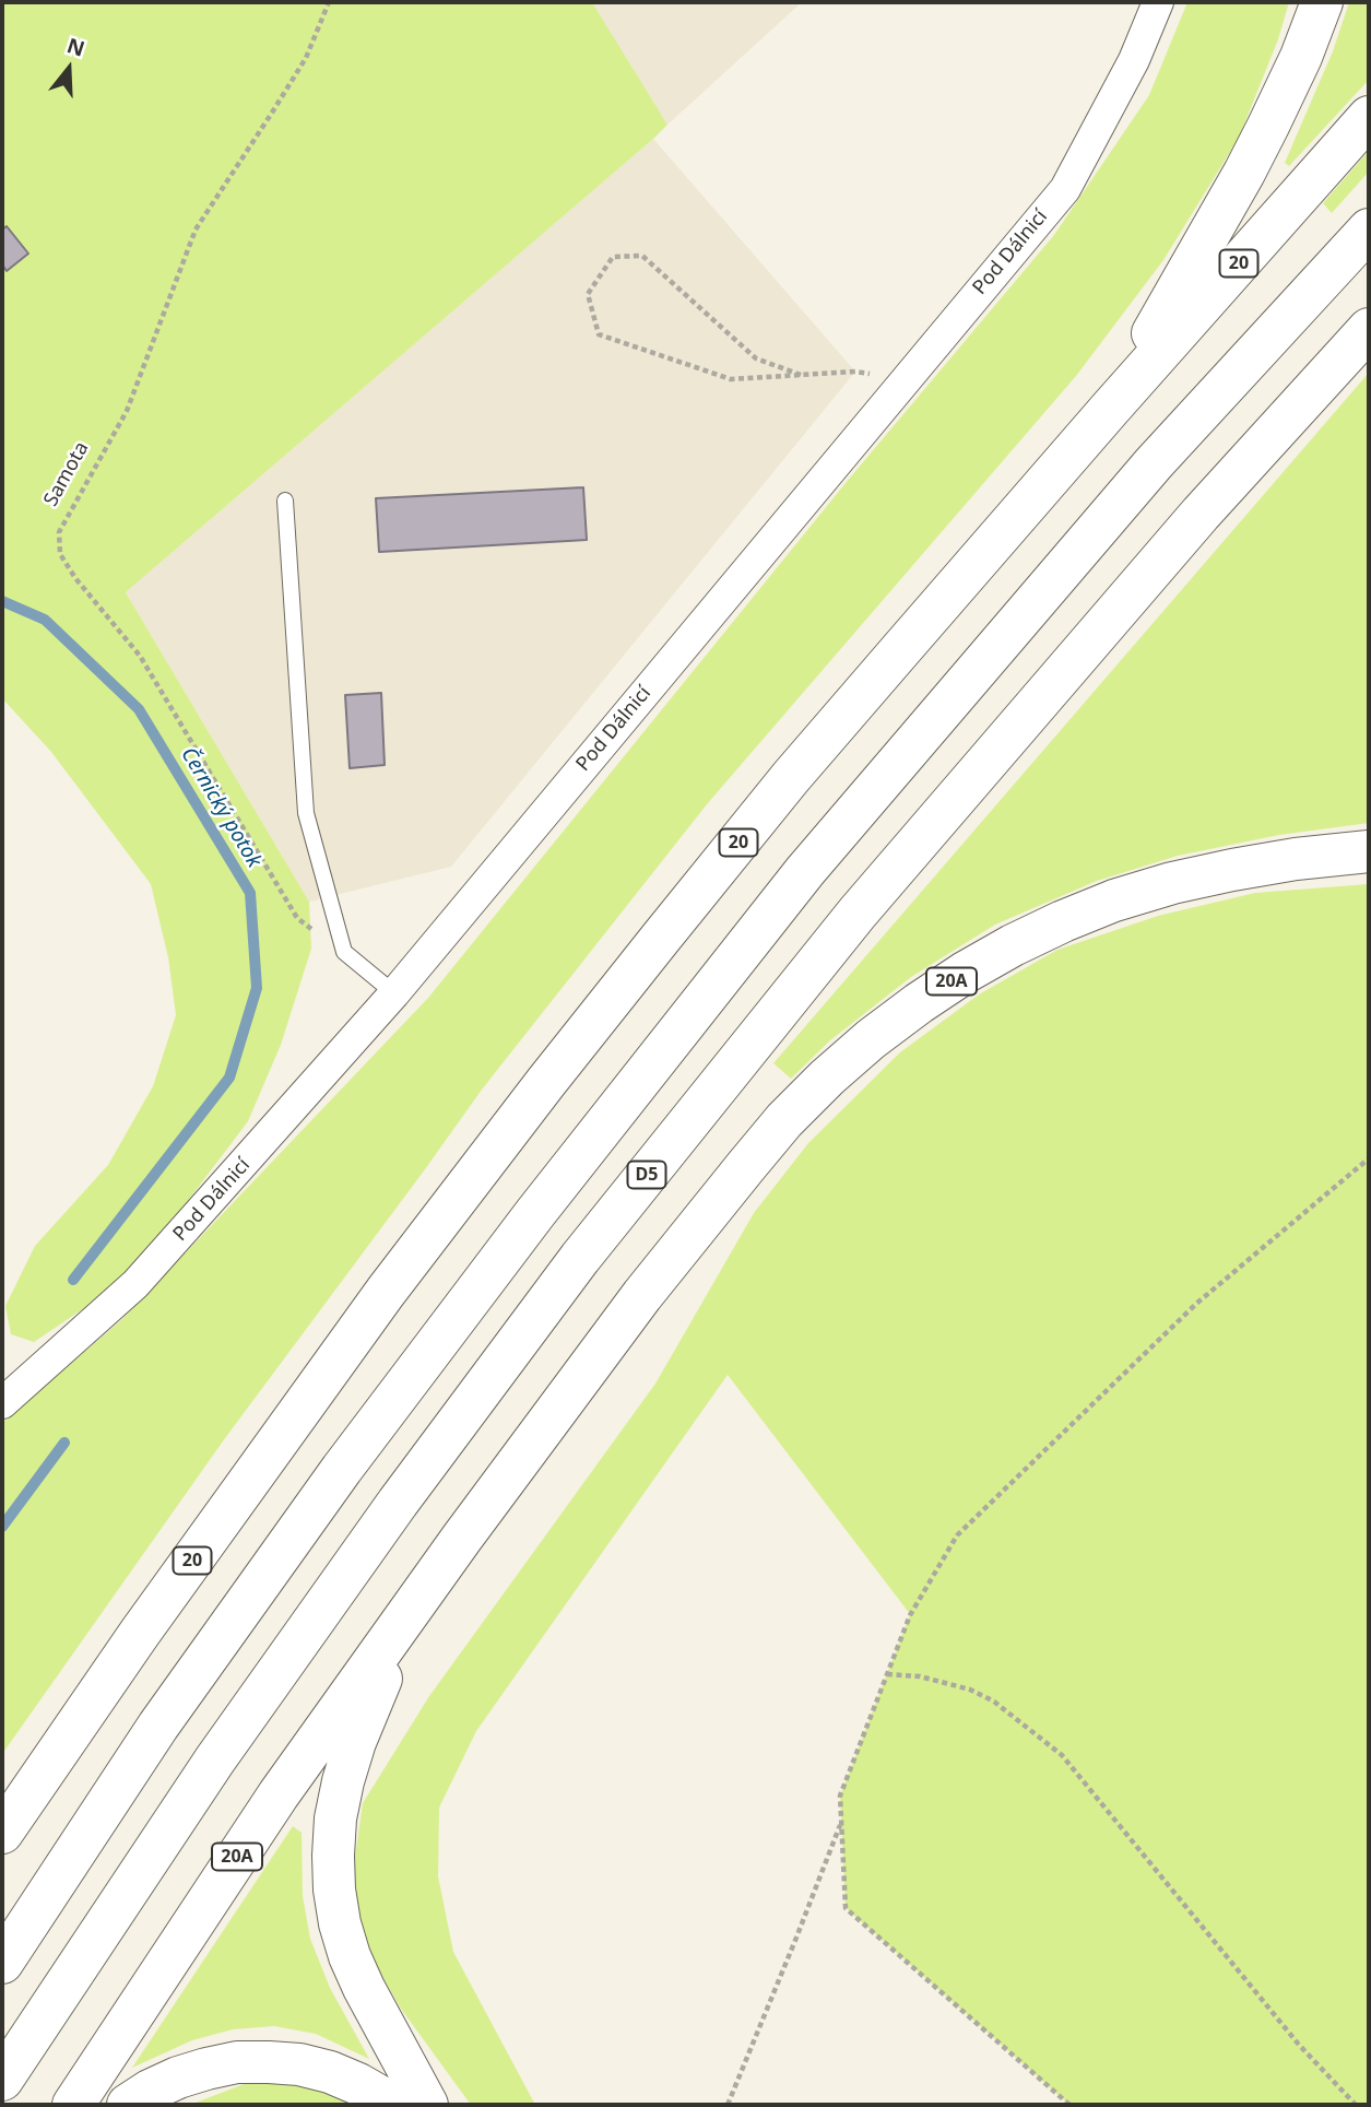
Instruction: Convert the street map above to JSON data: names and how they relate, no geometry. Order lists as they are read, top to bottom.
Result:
{
  "streets": {
    "highway": ["20", "20A", "D5"],
    "street": ["Pod Dálnicí"],
    "path": ["Samota"]
  },
  "water": ["Černický potok"],
  "north": "top"
}
